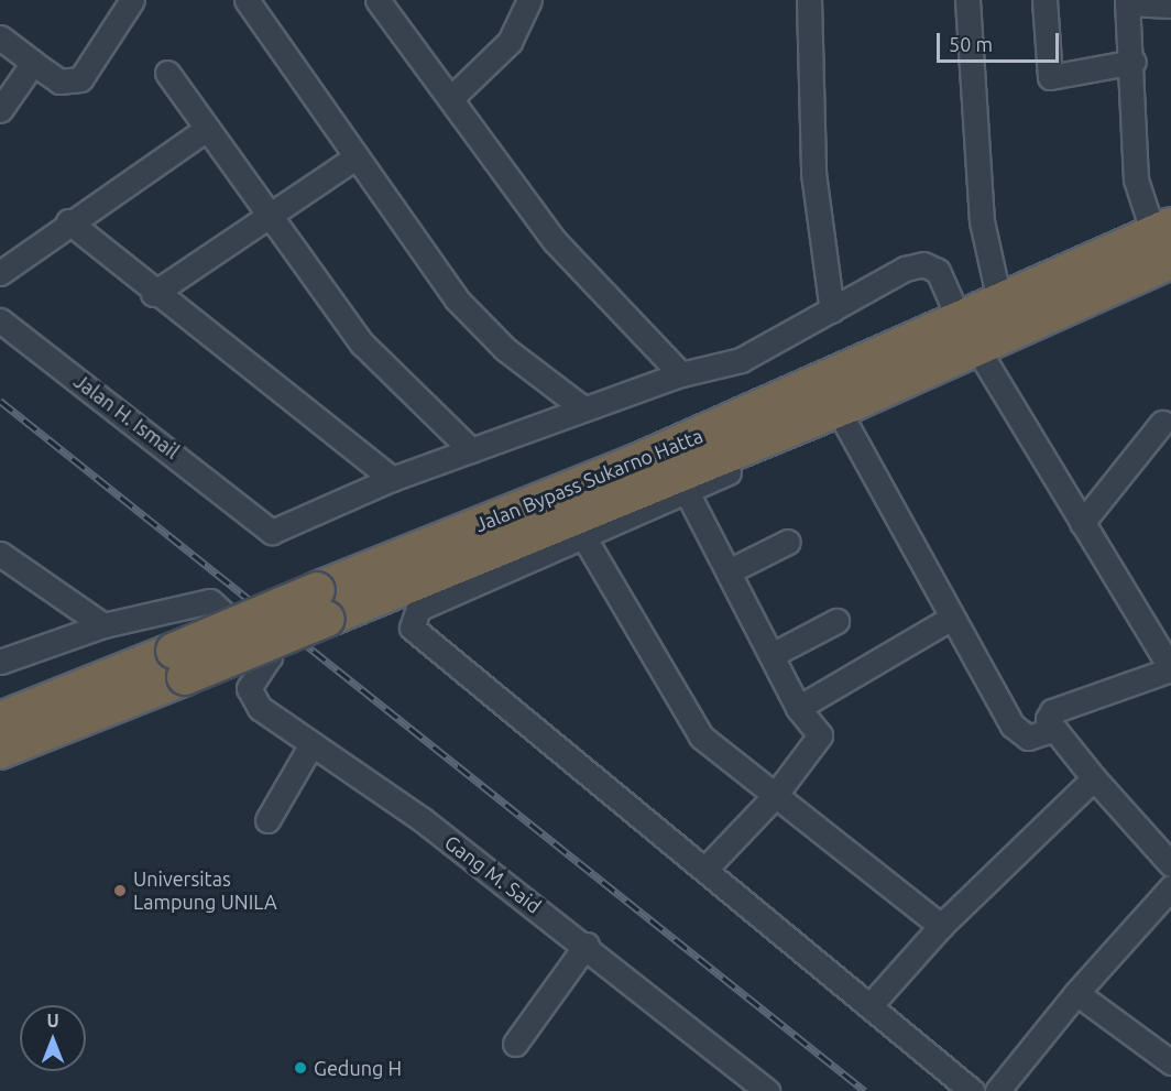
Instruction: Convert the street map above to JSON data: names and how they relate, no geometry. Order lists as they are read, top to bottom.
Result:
{
  "streets": {
    "highway": ["Jalan Bypass Sukarno Hatta"],
    "street": ["Jalan H. Ismail", "Gang M. Said"]
  },
  "crossings": [
    ["Jalan H. Ismail", "Jalan Bypass Sukarno Hatta"]
  ],
  "places": ["Universitas Lampung UNILA", "Gedung H"],
  "scale_bar": "50 m",
  "north": "top"
}
